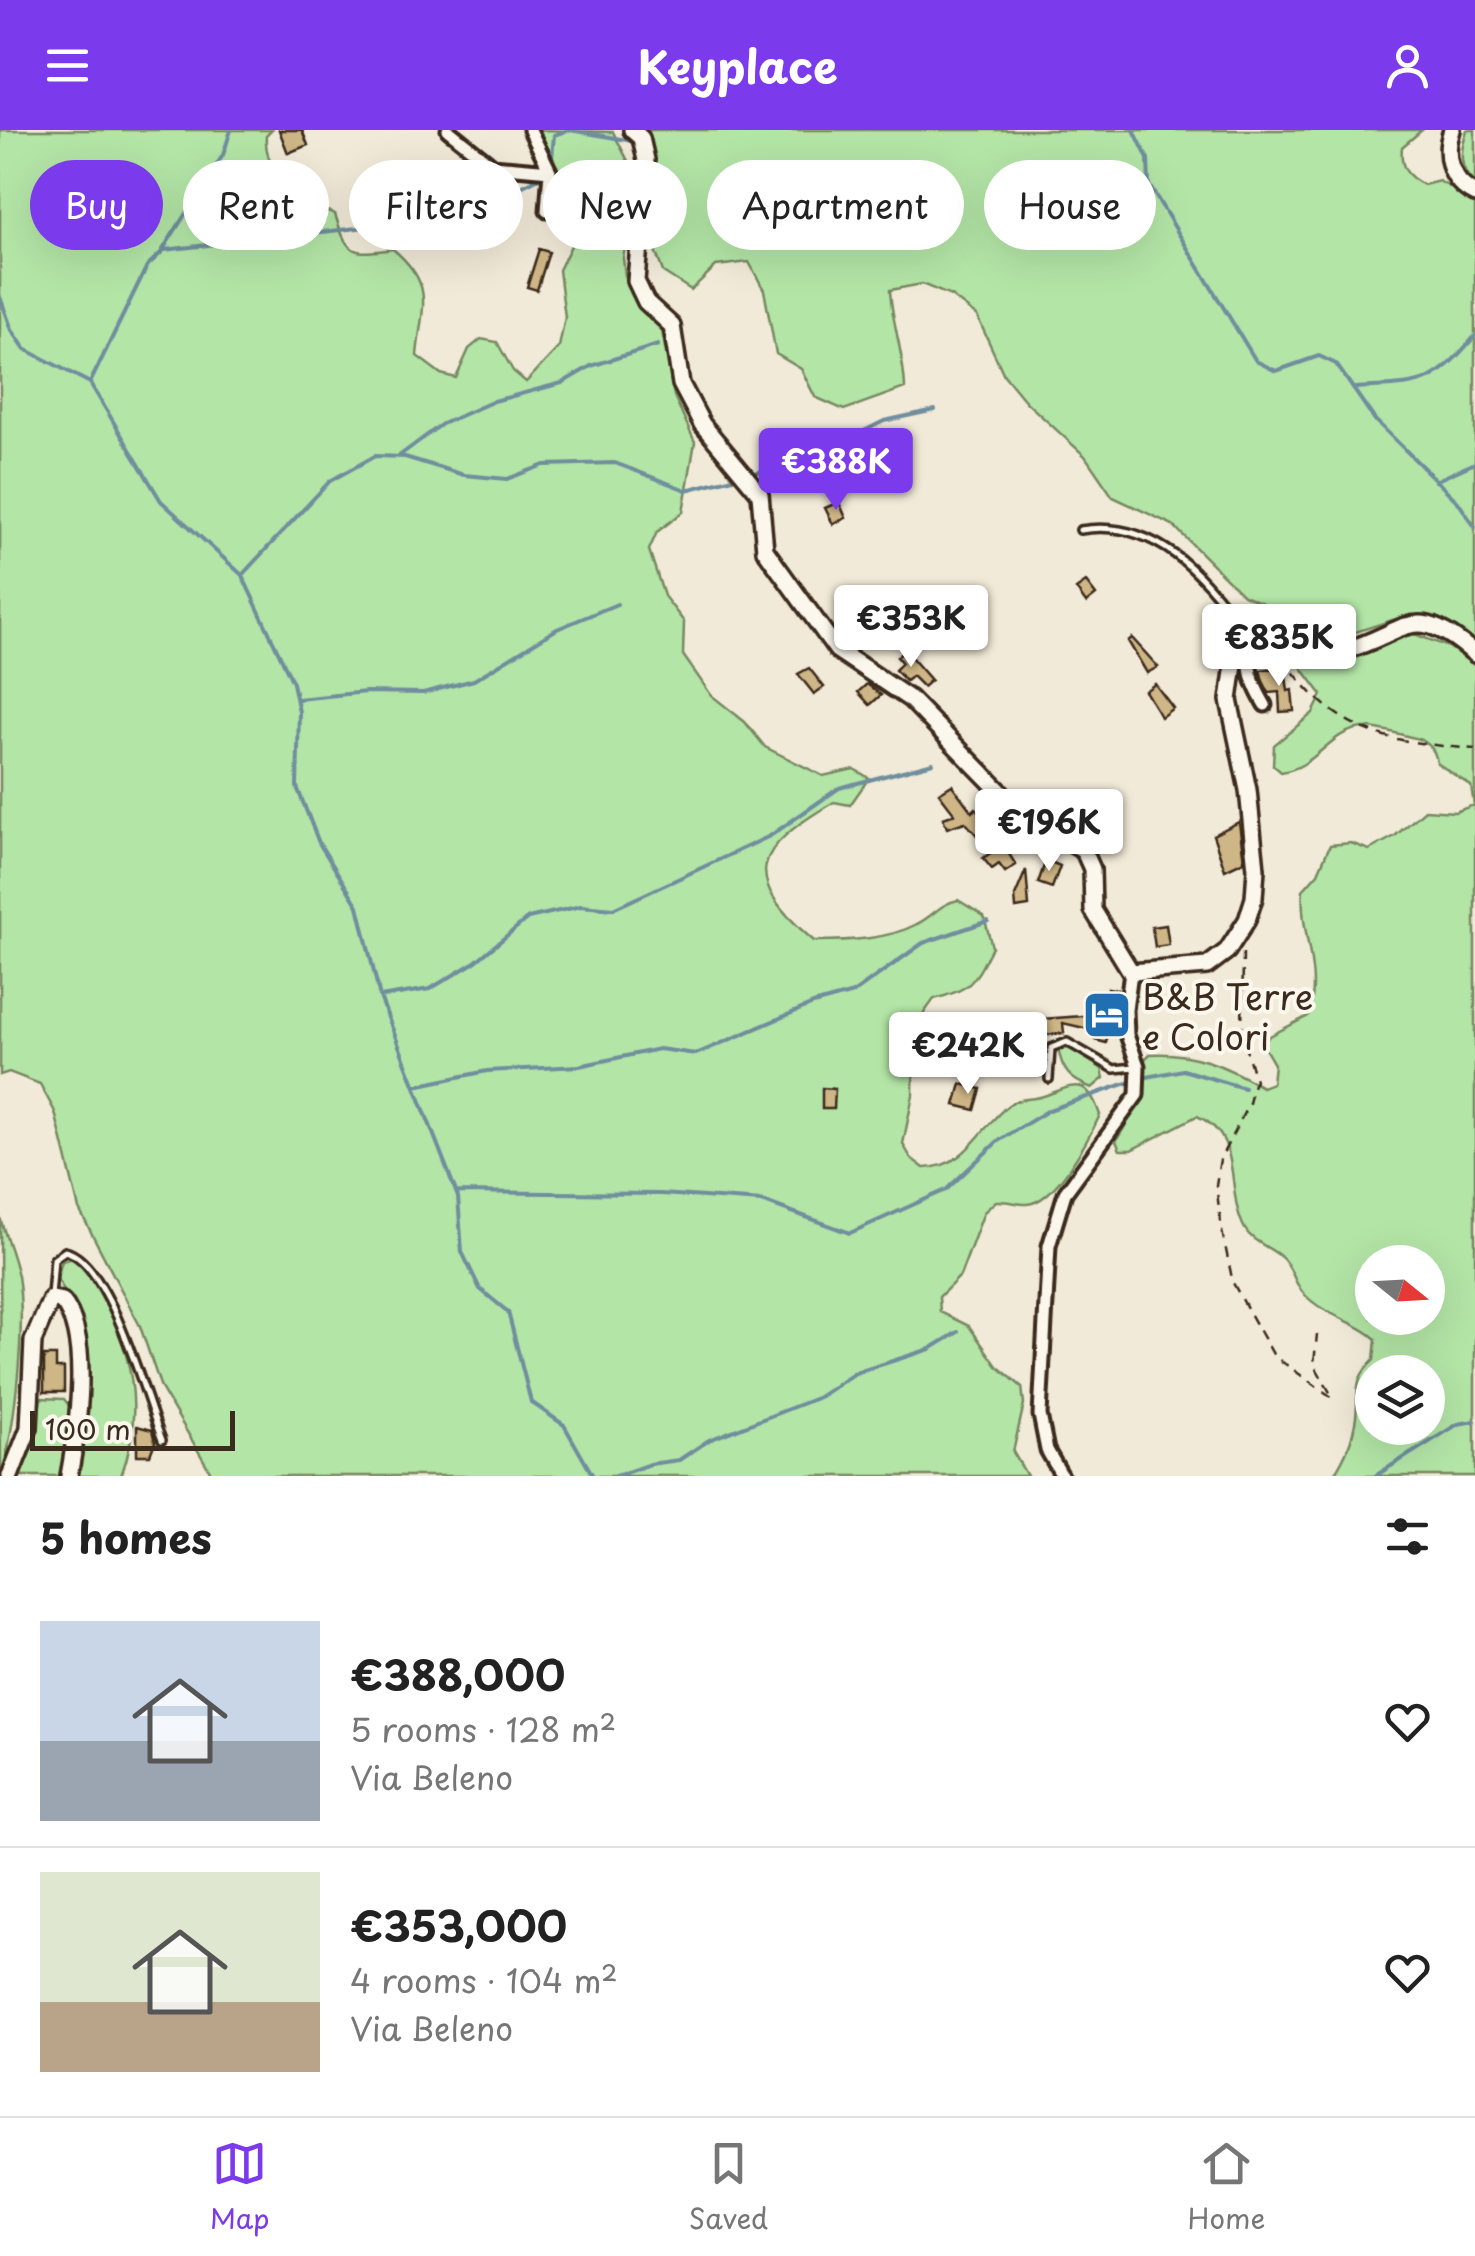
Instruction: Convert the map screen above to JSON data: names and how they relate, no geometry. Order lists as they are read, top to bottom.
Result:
{
  "places": {
    "hotel": ["B&B Terre e Colori"]
  },
  "scale_bar": "100 m",
  "north": "right",
  "page": {
    "header": "Keyplace",
    "chip": [
      "Buy",
      "Rent",
      "Filters",
      "New",
      "Apartment",
      "House"
    ],
    "price": [
      "€388K",
      "€353K",
      "€835K",
      "€196K",
      "€242K"
    ],
    "scale": "100 m",
    "heading": "5 homes",
    "list": [
      {
        "name": "€388,000",
        "note": "5 rooms · 128 m² · Via Beleno"
      },
      {
        "name": "€353,000",
        "note": "4 rooms · 104 m² · Via Beleno"
      }
    ],
    "tabs": ["Map", "Saved", "Home"]
  }
}
